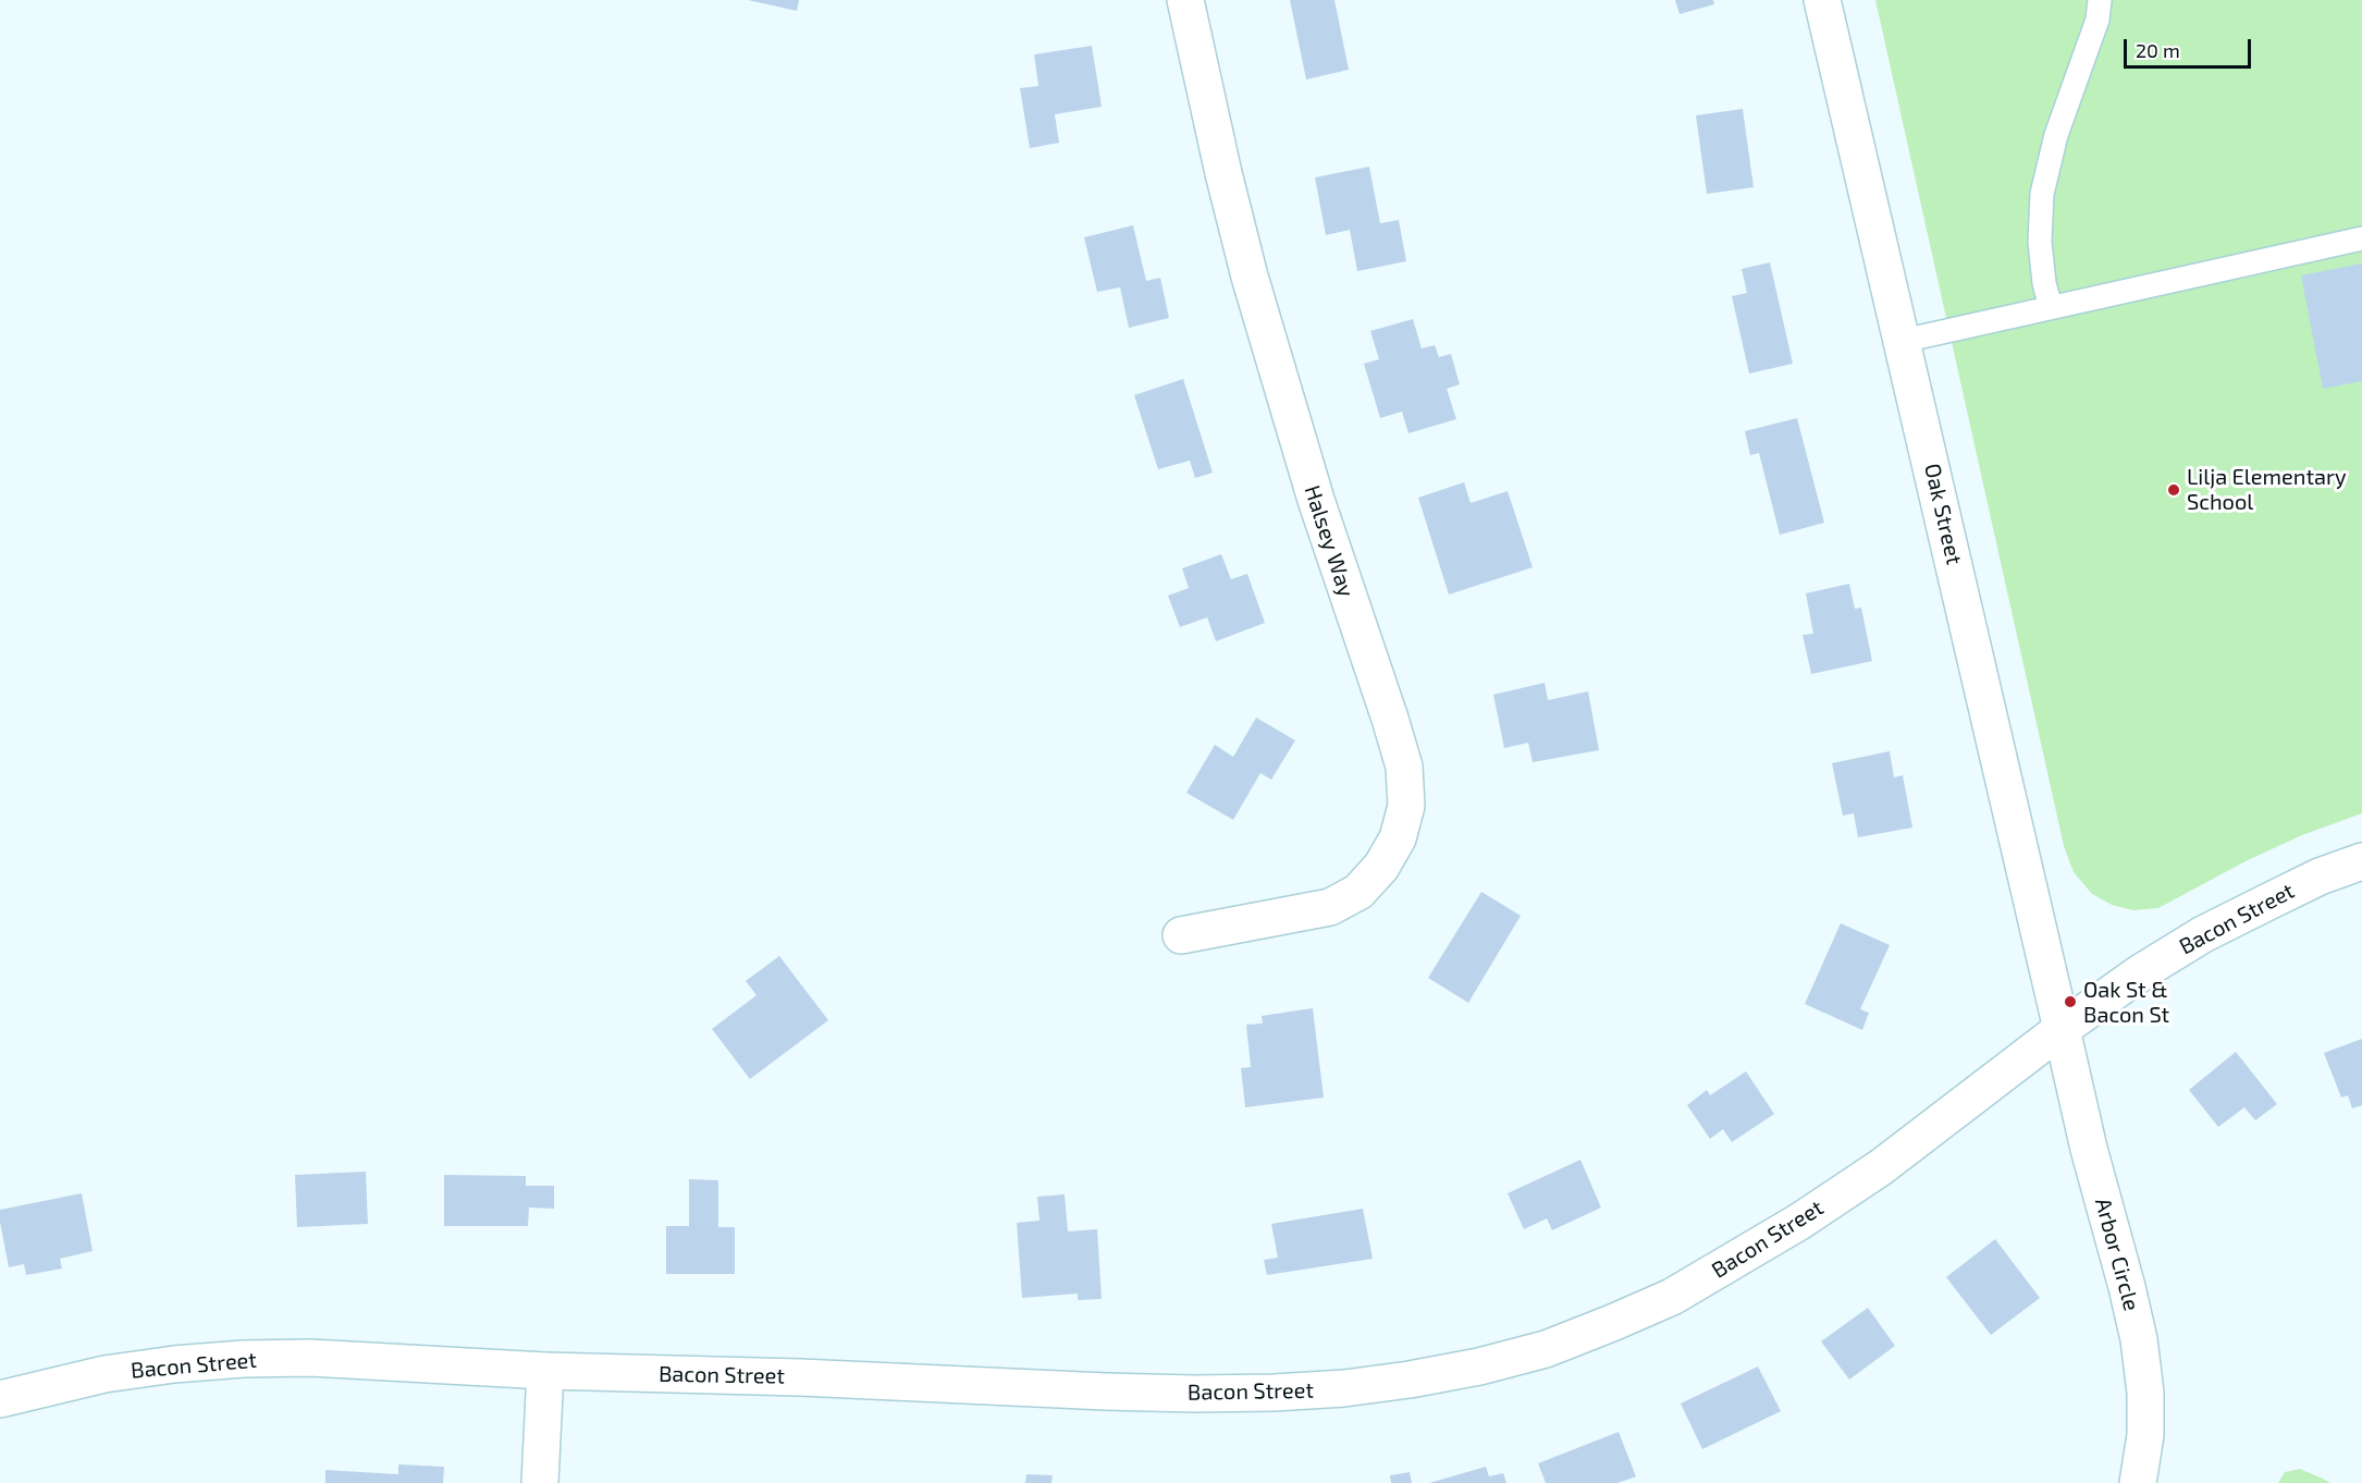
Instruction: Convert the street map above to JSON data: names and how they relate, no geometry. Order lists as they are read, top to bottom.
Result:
{
  "streets": {
    "street": [
      "Oak Street",
      "Halsey Way",
      "Bacon Street",
      "Arbor Circle"
    ]
  },
  "crossings": [
    ["Oak Street", "Bacon Street"],
    ["Oak Street", "Arbor Circle"],
    ["Bacon Street", "Arbor Circle"]
  ],
  "places": ["Lilja Elementary School", "Oak St & Bacon St"],
  "scale_bar": "20 m"
}
